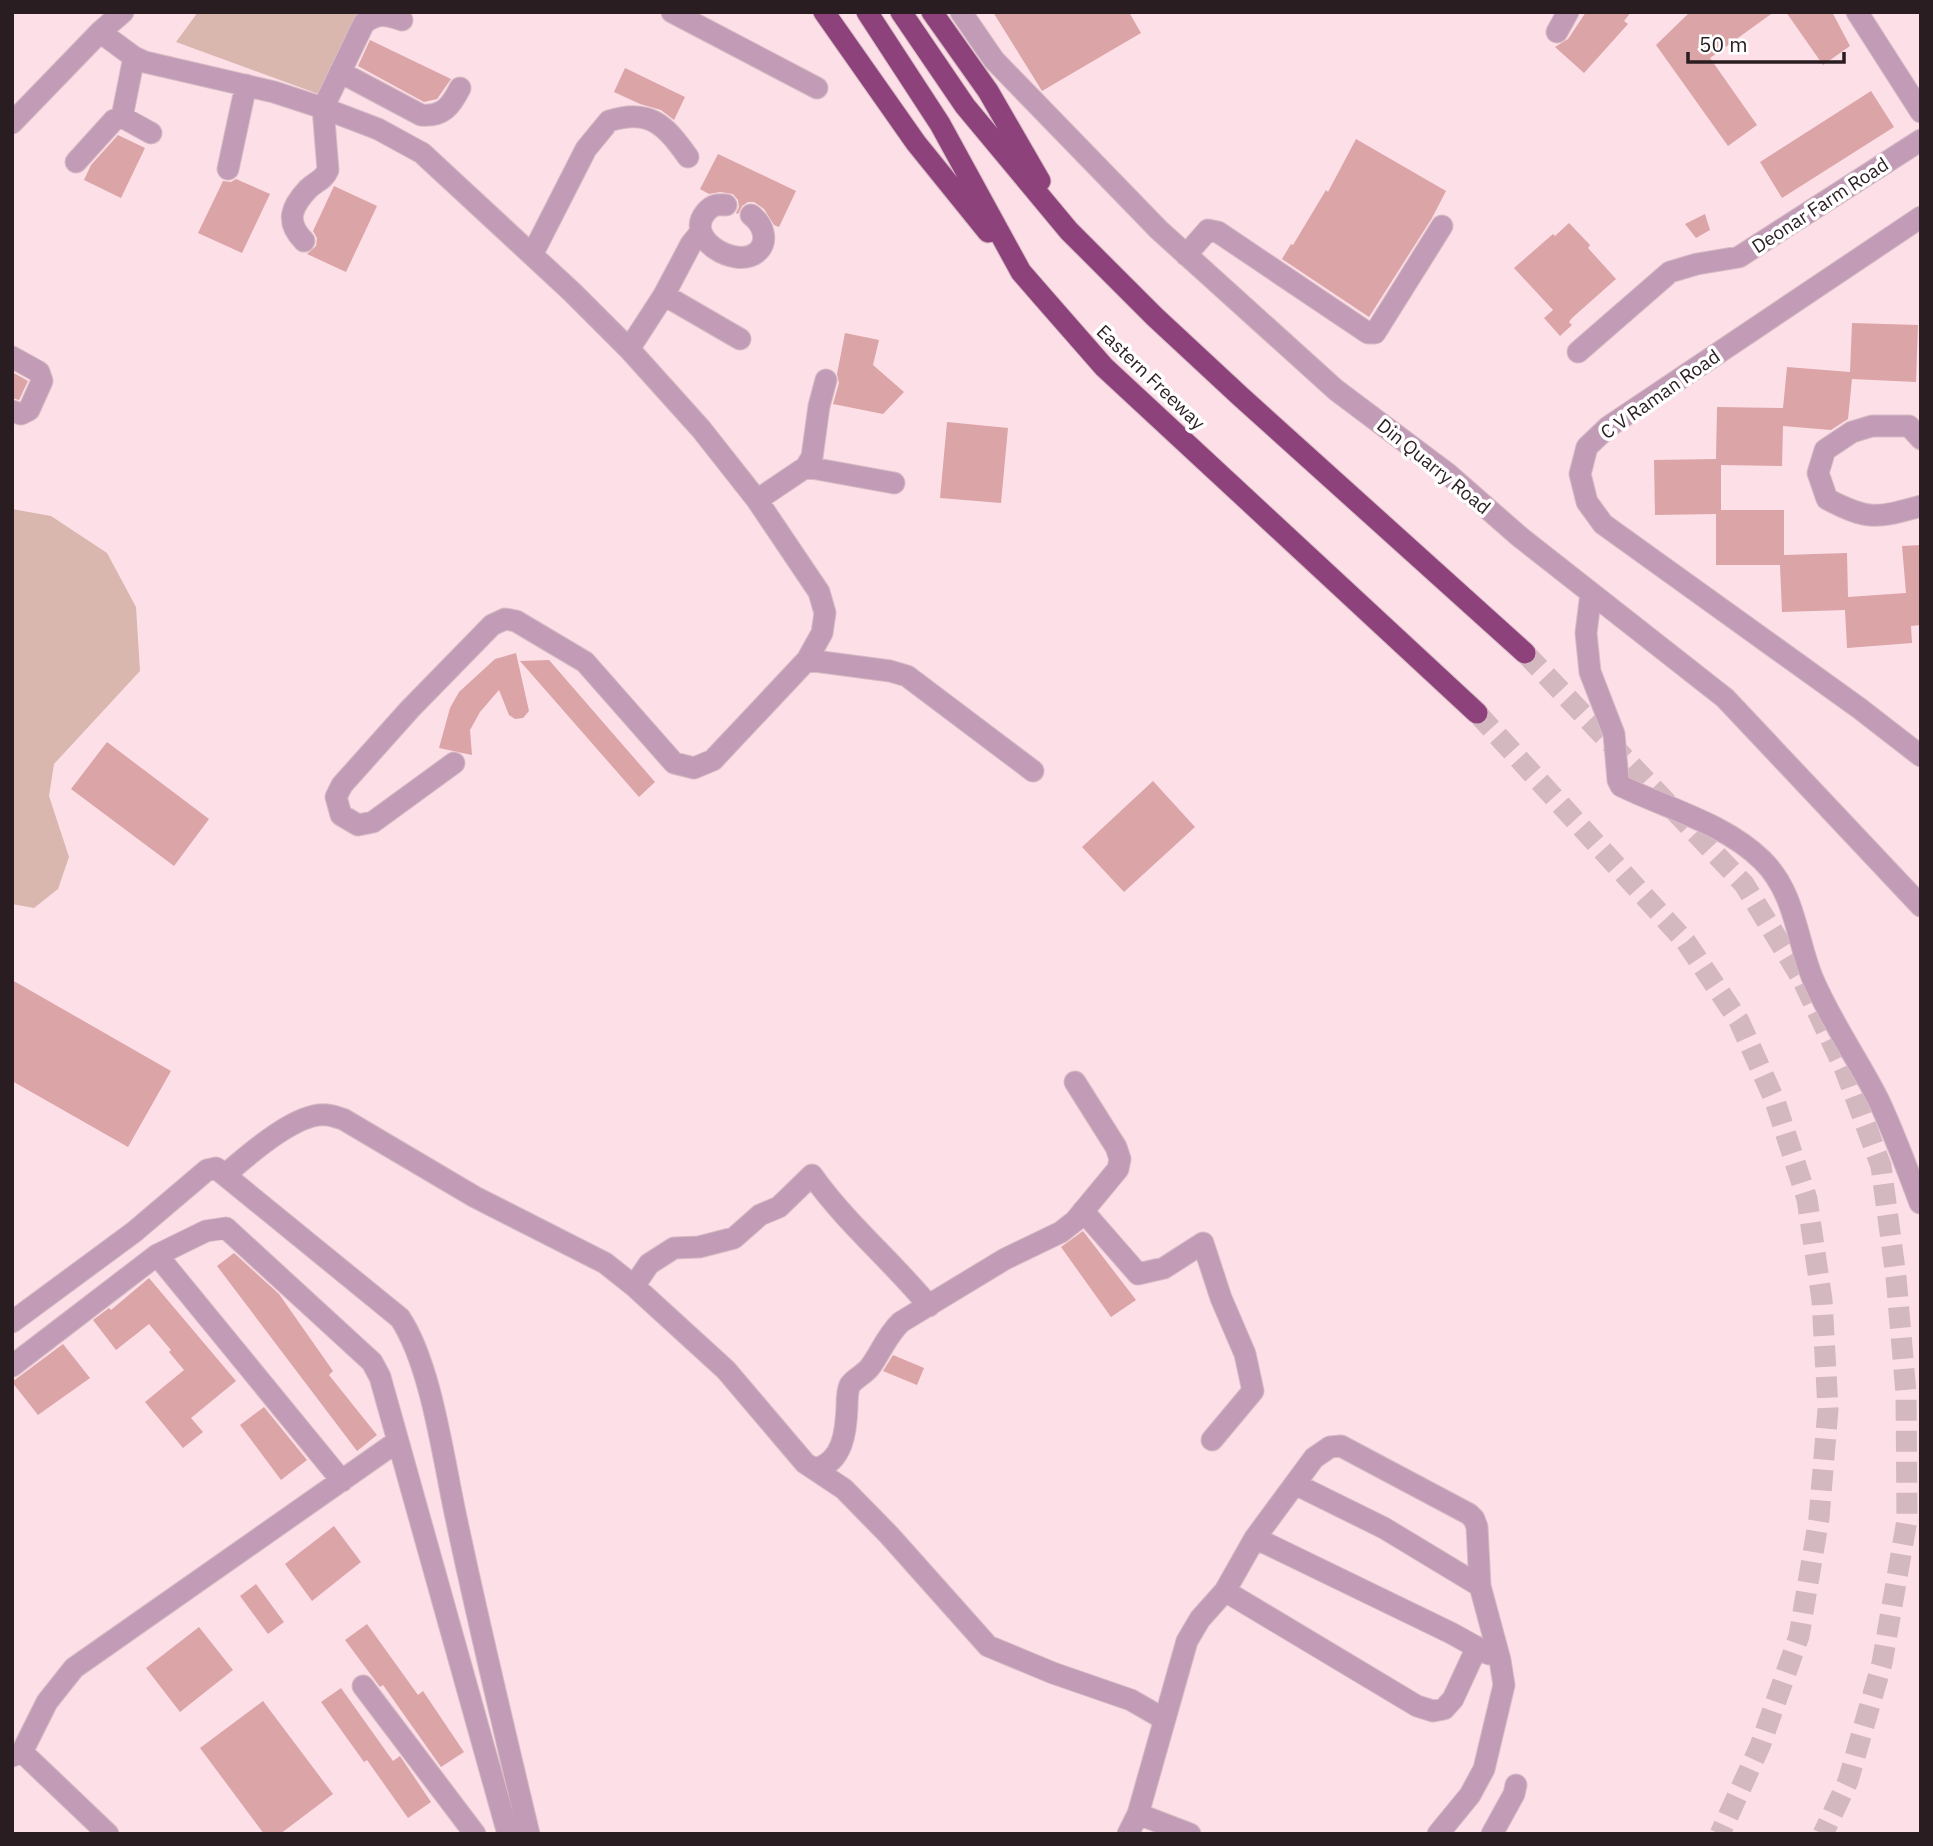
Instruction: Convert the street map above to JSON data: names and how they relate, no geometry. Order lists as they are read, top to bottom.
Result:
{
  "streets": {
    "highway": ["Eastern Freeway"],
    "street": ["Deonar Farm Road", "C V Raman Road", "Din Quarry Road"]
  },
  "scale_bar": "50 m"
}
